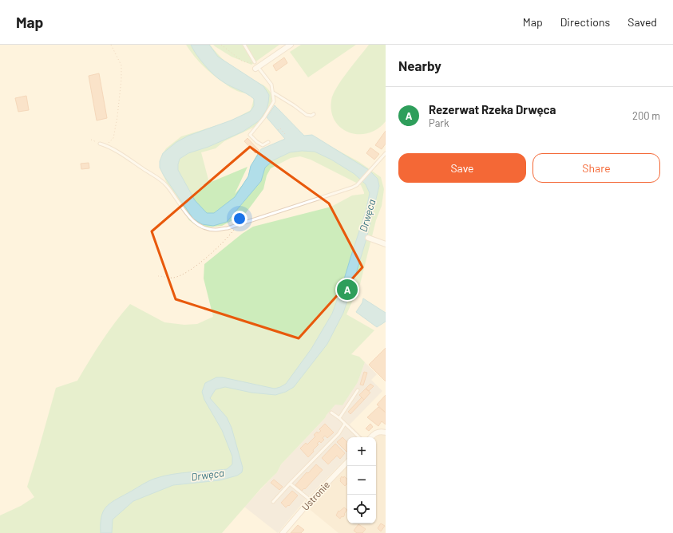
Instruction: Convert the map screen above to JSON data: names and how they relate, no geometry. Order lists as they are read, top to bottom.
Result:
{
  "streets": {
    "street": ["Ustronie"]
  },
  "water": ["Drwęca"],
  "page": {
    "header": "Map",
    "nav": ["Map", "Directions", "Saved"],
    "heading": "Nearby",
    "list": [
      {
        "mark": "A",
        "name": "Rezerwat Rzeka Drwęca",
        "note": "Park",
        "value": "200 m"
      }
    ],
    "buttons": ["Save", "Share"],
    "pins": "A",
    "map_buttons": ["+", "−"]
  }
}
